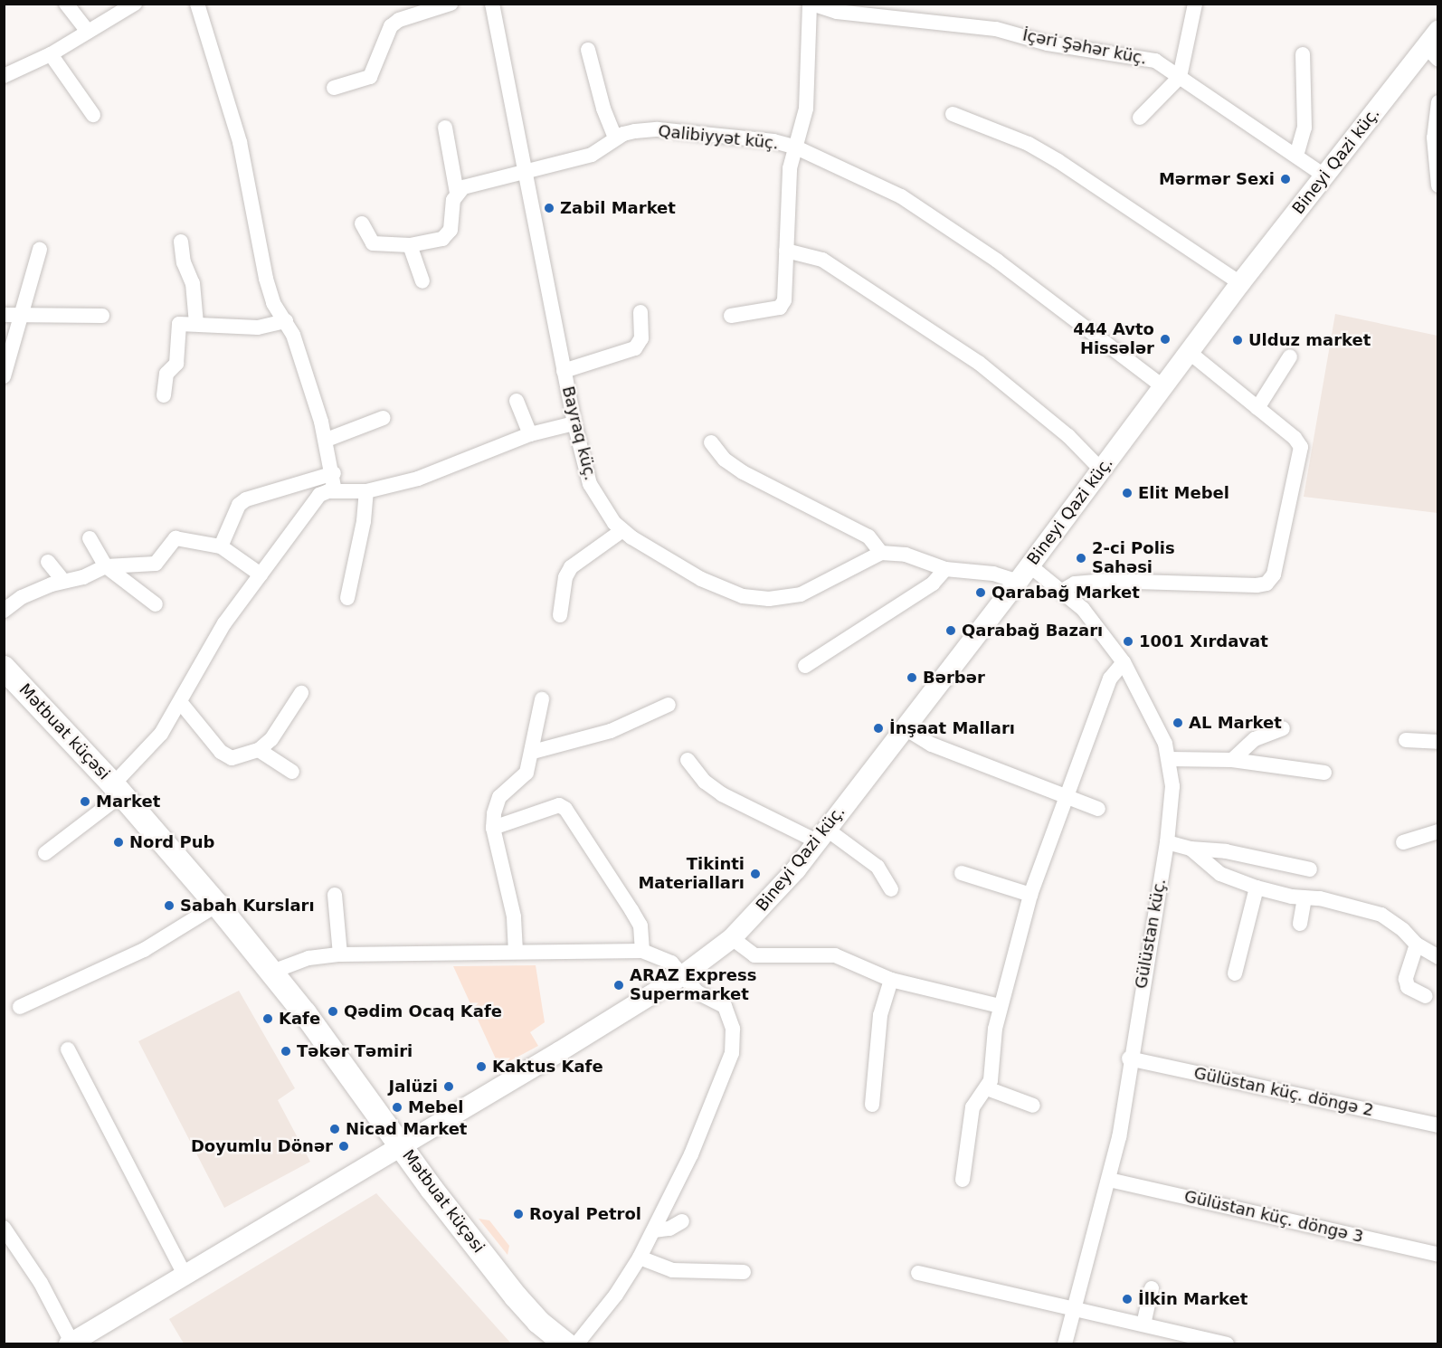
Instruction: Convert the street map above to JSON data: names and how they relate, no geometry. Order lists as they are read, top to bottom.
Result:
{
  "streets": {
    "main road": ["Bineyi Qazi küç.", "Mətbuat küçəsi"],
    "street": [
      "İçəri Şəhər küç.",
      "Qalibiyyət küç.",
      "Bayraq küç.",
      "Gülüstan küç.",
      "Gülüstan küç. döngə 2",
      "Gülüstan küç. döngə 3"
    ]
  },
  "crossings": [
    ["İçəri Şəhər küç.", "Bineyi Qazi küç."],
    ["Qalibiyyət küç.", "Bineyi Qazi küç."],
    ["Qalibiyyət küç.", "Bayraq küç."],
    ["Bineyi Qazi küç.", "Mətbuat küçəsi"],
    ["Bineyi Qazi küç.", "Gülüstan küç."],
    ["Gülüstan küç.", "Gülüstan küç. döngə 2"],
    ["Gülüstan küç.", "Gülüstan küç. döngə 3"]
  ],
  "places": [
    "Mərmər Sexi",
    "Zabil Market",
    "444 Avto Hissələr",
    "Ulduz market",
    "Elit Mebel",
    "2-ci Polis Sahəsi",
    "Qarabağ Market",
    "Qarabağ Bazarı",
    "1001 Xırdavat",
    "Bərbər",
    "AL Market",
    "İnşaat Malları",
    "Market",
    "Nord Pub",
    "Tikinti Materialları",
    "Sabah Kursları",
    "ARAZ Express Supermarket",
    "Qədim Ocaq Kafe",
    "Kafe",
    "Təkər Təmiri",
    "Kaktus Kafe",
    "Jalüzi",
    "Mebel",
    "Nicad Market",
    "Doyumlu Dönər",
    "Royal Petrol",
    "İlkin Market"
  ]
}
